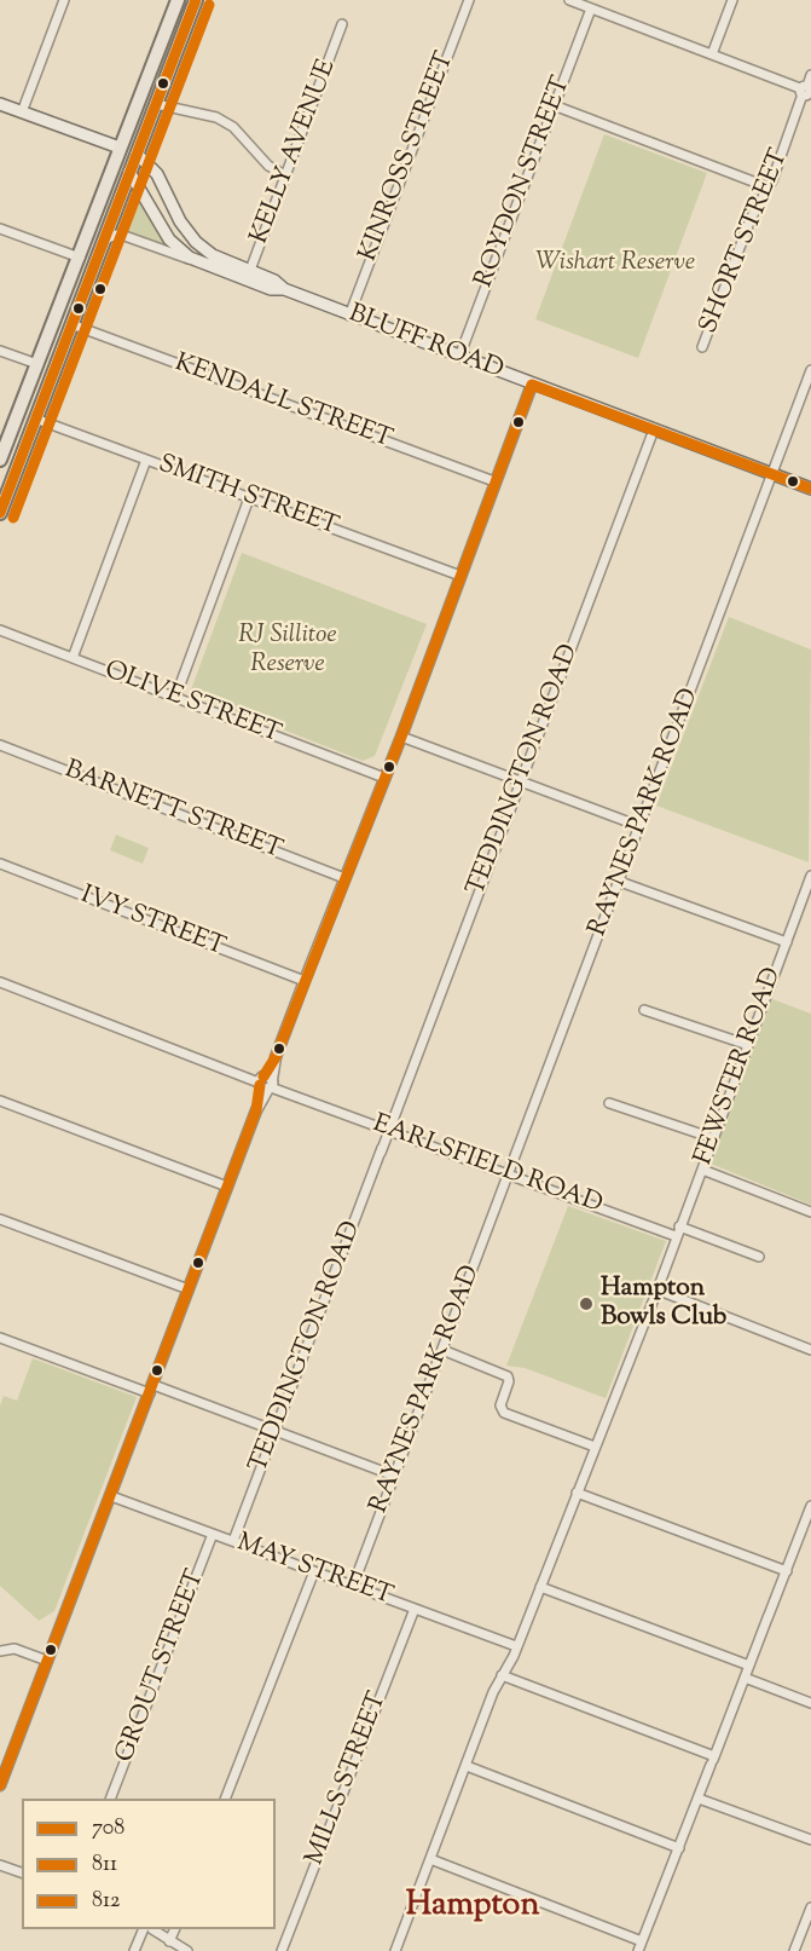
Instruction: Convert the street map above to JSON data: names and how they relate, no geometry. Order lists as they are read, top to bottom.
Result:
{
  "streets": {
    "main road": ["BLUFF ROAD"],
    "street": [
      "KELLY AVENUE",
      "KINROSS STREET",
      "ROYDON STREET",
      "SHORT STREET",
      "KENDALL STREET",
      "SMITH STREET",
      "OLIVE STREET",
      "TEDDINGTON ROAD",
      "BARNETT STREET",
      "RAYNES PARK ROAD",
      "IVY STREET",
      "FEWSTER ROAD",
      "EARLSFIELD ROAD",
      "MAY STREET",
      "GROUT STREET",
      "MILLS STREET"
    ]
  },
  "crossings": [
    ["KELLY AVENUE", "BLUFF ROAD"],
    ["KINROSS STREET", "BLUFF ROAD"],
    ["ROYDON STREET", "BLUFF ROAD"],
    ["BLUFF ROAD", "TEDDINGTON ROAD"],
    ["BLUFF ROAD", "RAYNES PARK ROAD"],
    ["TEDDINGTON ROAD", "EARLSFIELD ROAD"],
    ["TEDDINGTON ROAD", "MAY STREET"],
    ["RAYNES PARK ROAD", "EARLSFIELD ROAD"],
    ["RAYNES PARK ROAD", "MAY STREET"],
    ["FEWSTER ROAD", "EARLSFIELD ROAD"],
    ["FEWSTER ROAD", "MAY STREET"],
    ["MAY STREET", "GROUT STREET"],
    ["MAY STREET", "MILLS STREET"]
  ],
  "districts": ["Hampton"],
  "parks": ["Wishart Reserve", "RJ Sillitoe Reserve"],
  "places": ["Hampton Bowls Club"],
  "lines": ["transit line 811", "transit line 812", "transit line 708"],
  "legend": ["708", "811", "812"]
}
